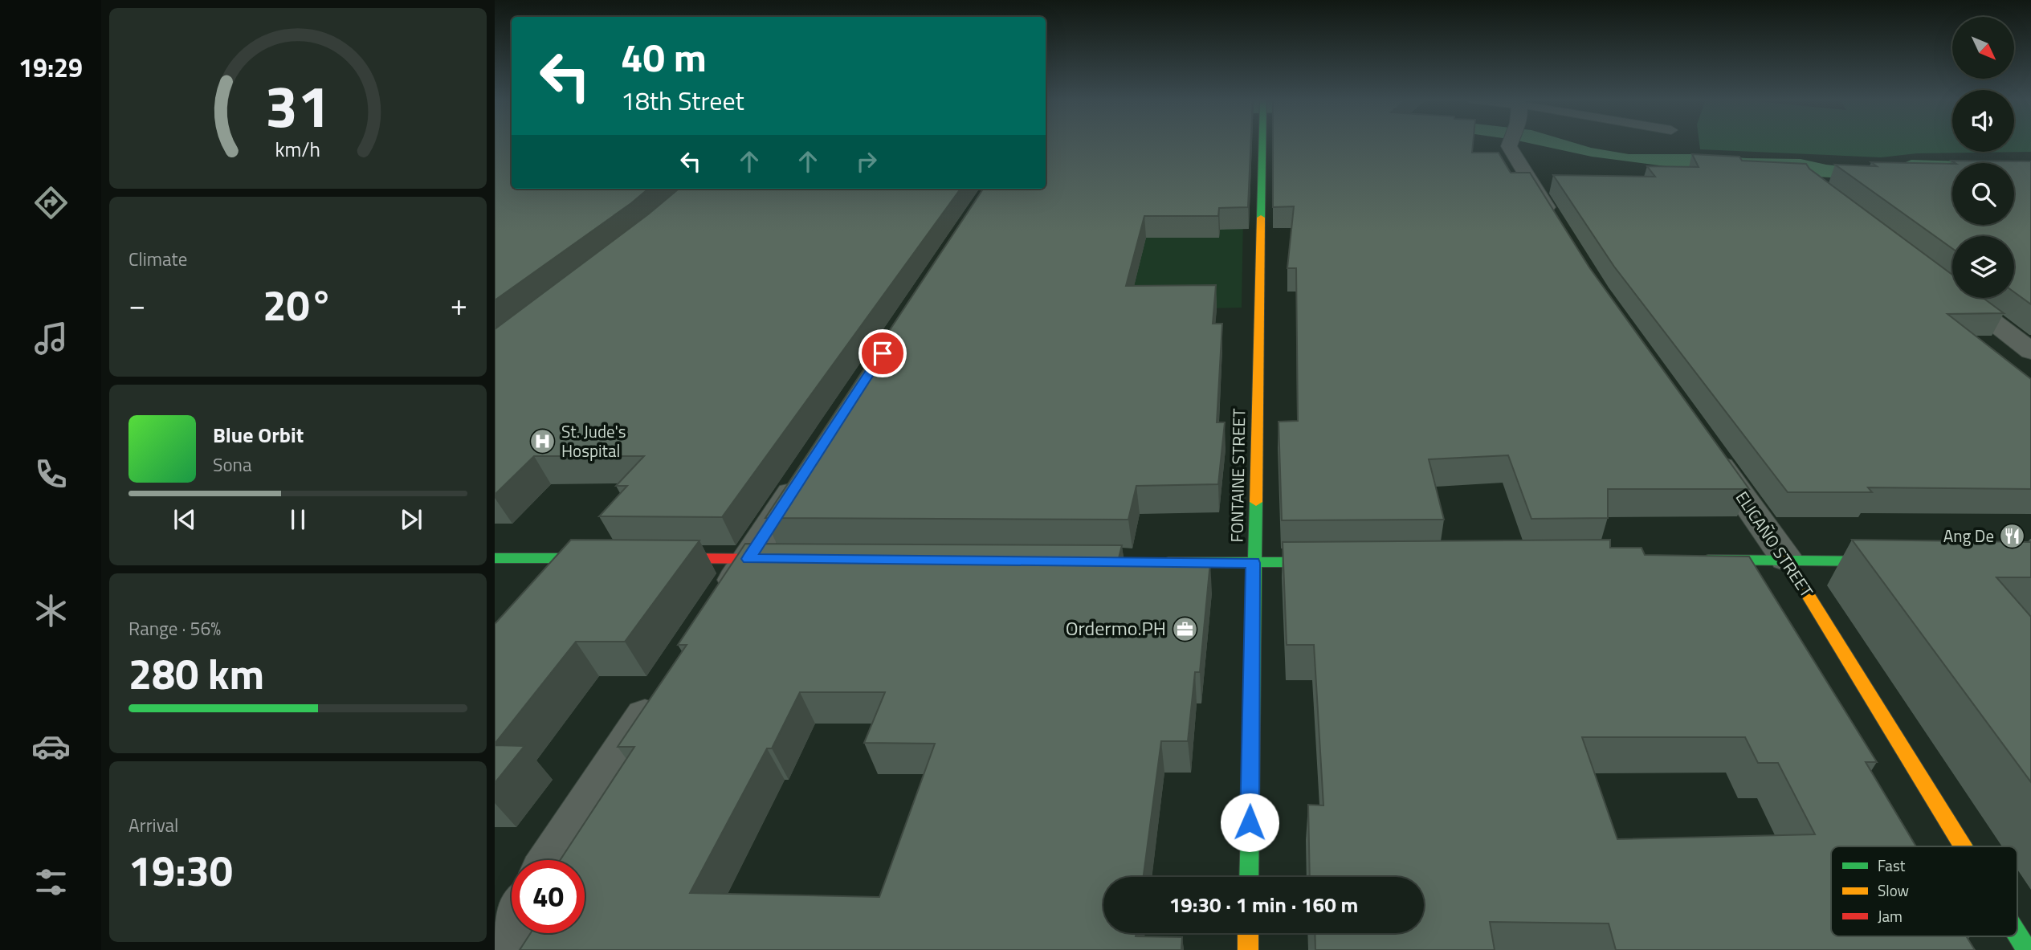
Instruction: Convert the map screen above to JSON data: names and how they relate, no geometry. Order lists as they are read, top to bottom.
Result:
{
  "streets": {
    "street": ["FONTAINE STREET", "ELICAÑO STREET"]
  },
  "places": {
    "hospital": ["St. Jude's Hospital"],
    "restaurant": ["Ang De"],
    "office": ["Ordermo.PH"]
  },
  "legend": ["Fast", "Slow", "Jam"],
  "north": "bottom right",
  "page": {
    "tabs": "19:29",
    "turn": ["40 m", "18th Street"],
    "tile": [
      "Climate",
      ["Range · 56%", "280 km"],
      ["Arrival", "19:30"]
    ],
    "heat": ["−", "20°", "+"],
    "song": ["Blue Orbit", "Sona"],
    "limit": "40",
    "trip": "19:30 · 1 min · 160 m",
    "gauge": ["31", "km/h"]
  }
}
